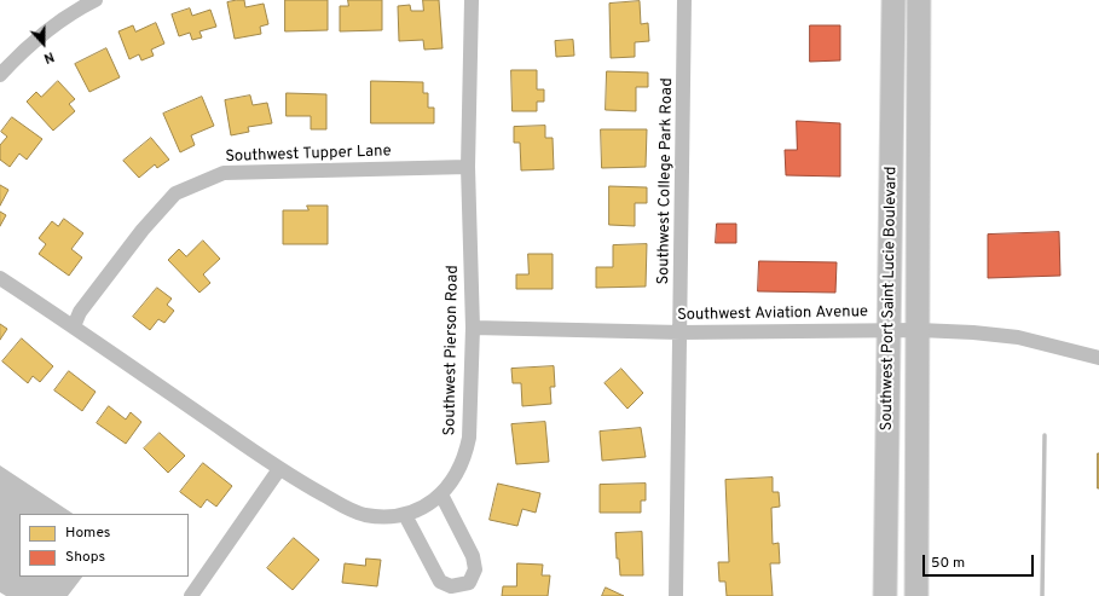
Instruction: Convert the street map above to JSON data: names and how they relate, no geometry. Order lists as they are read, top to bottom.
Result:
{
  "streets": {
    "main road": ["Southwest Port Saint Lucie Boulevard"],
    "street": [
      "Southwest Tupper Lane",
      "Southwest College Park Road",
      "Southwest Aviation Avenue",
      "Southwest Pierson Road"
    ]
  },
  "crossings": [
    ["Southwest Tupper Lane", "Southwest Pierson Road"],
    ["Southwest College Park Road", "Southwest Aviation Avenue"],
    ["Southwest Port Saint Lucie Boulevard", "Southwest Aviation Avenue"],
    ["Southwest Aviation Avenue", "Southwest Pierson Road"]
  ],
  "legend": ["Homes", "Shops"],
  "scale_bar": "50 m",
  "north": "bottom"
}
